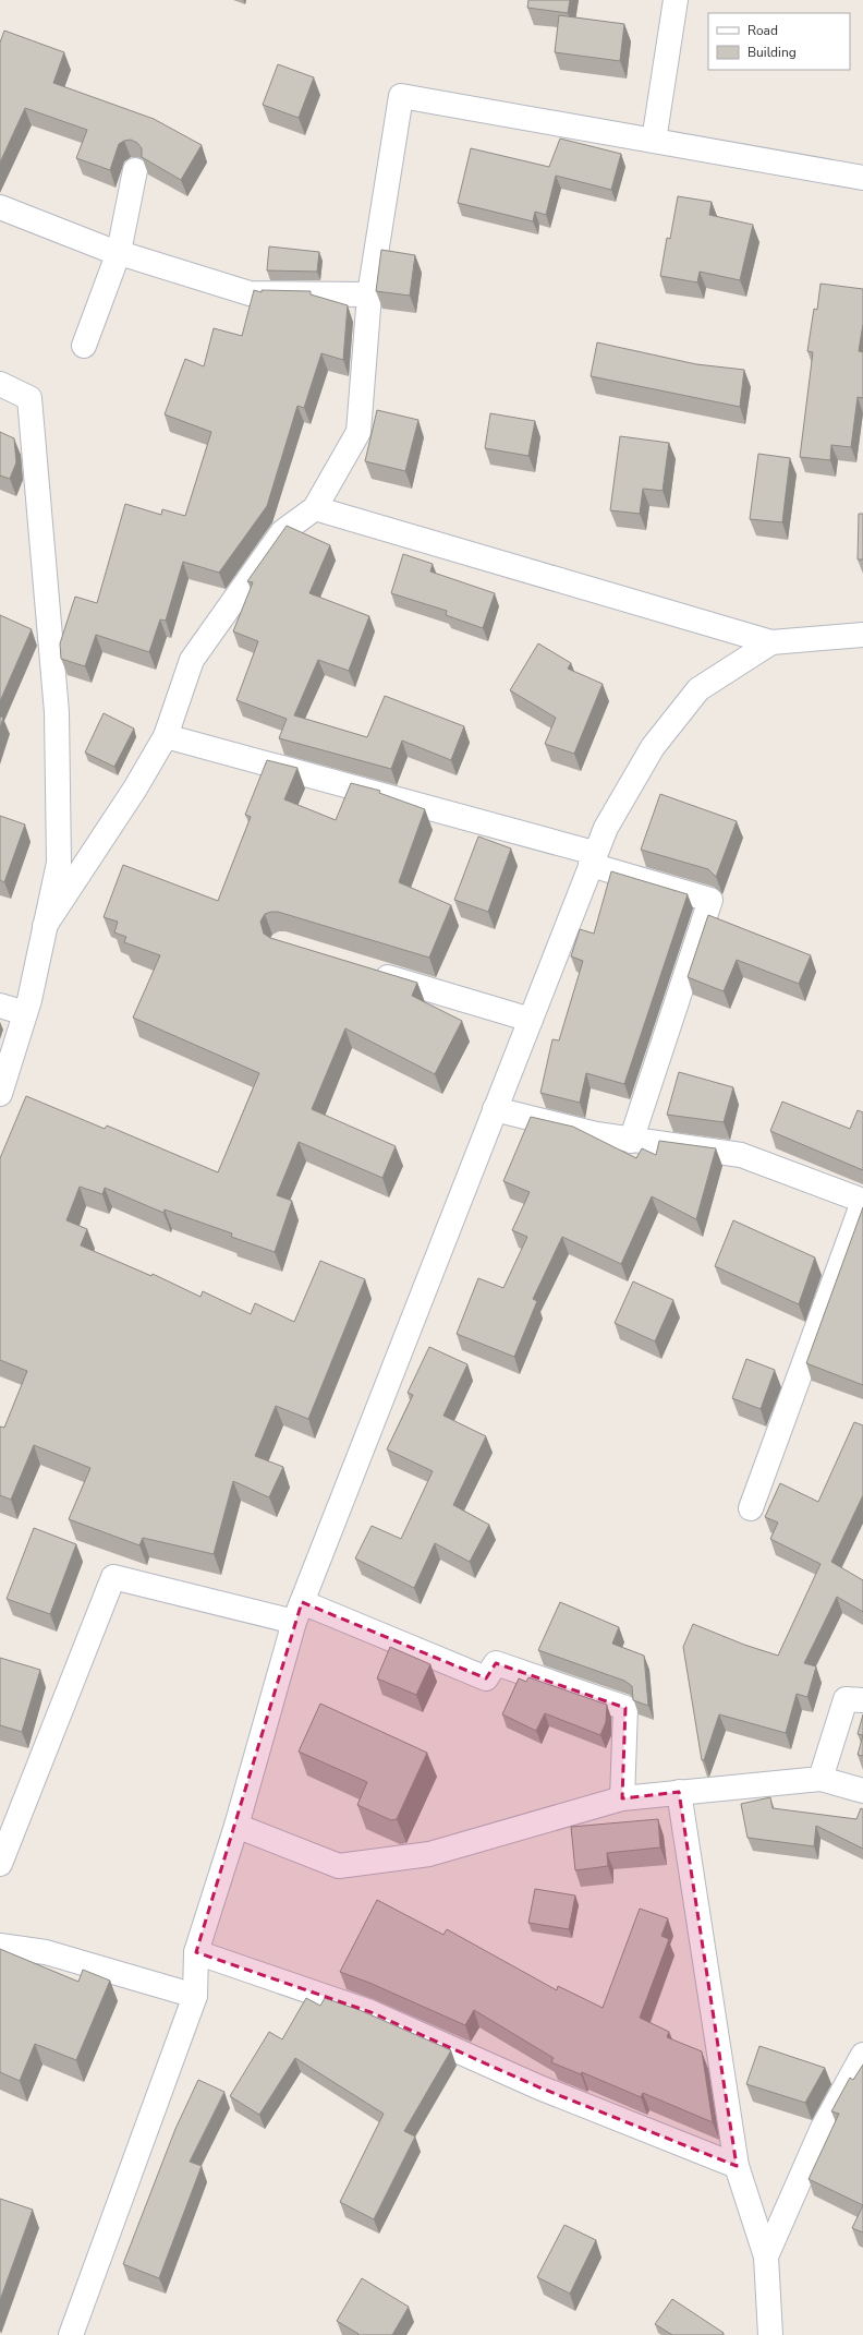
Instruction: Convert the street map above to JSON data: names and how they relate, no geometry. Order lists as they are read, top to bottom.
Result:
{
  "legend": ["Road", "Building"]
}
